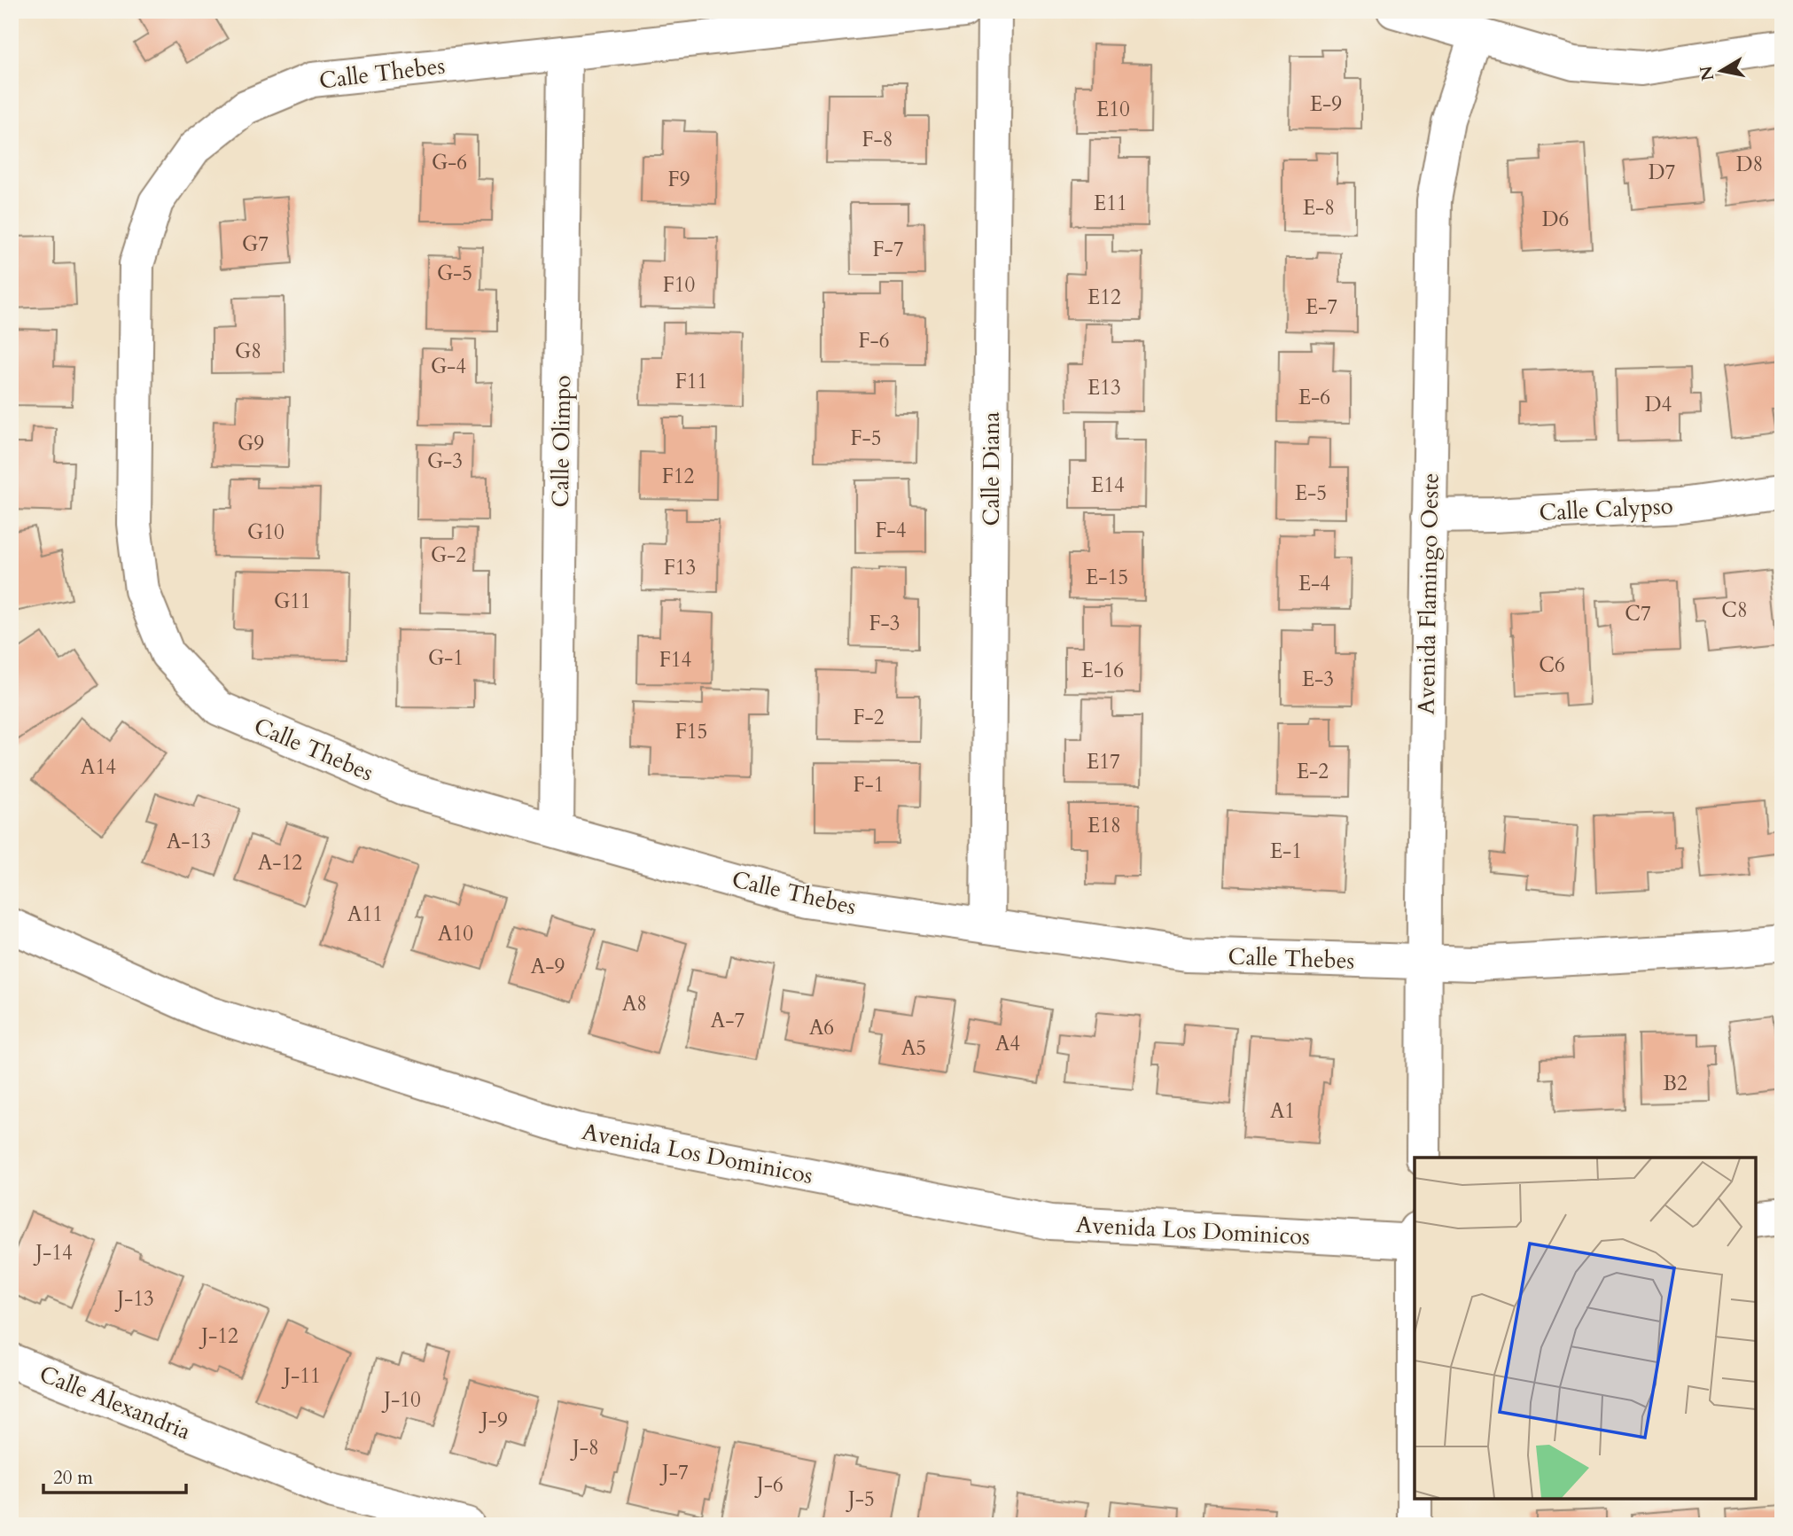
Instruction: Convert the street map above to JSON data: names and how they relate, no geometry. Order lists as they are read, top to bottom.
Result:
{
  "streets": {
    "street": [
      "Calle Thebes",
      "Calle Olimpo",
      "Calle Diana",
      "Calle Calypso",
      "Avenida Flamingo Oeste",
      "Avenida Los Dominicos",
      "Calle Alexandria"
    ]
  },
  "crossings": [
    ["Calle Thebes", "Calle Olimpo"],
    ["Calle Thebes", "Calle Diana"],
    ["Calle Thebes", "Avenida Flamingo Oeste"],
    ["Calle Calypso", "Avenida Flamingo Oeste"]
  ],
  "house_numbers": [
    "E-9",
    "E10",
    "F-8",
    "G-6",
    "D8",
    "D7",
    "F9",
    "E11",
    "E-8",
    "D6",
    "G7",
    "F-7",
    "G-5",
    "F10",
    "E12",
    "E-7",
    "F-6",
    "G8",
    "G-4",
    "F11",
    "E13",
    "E-6",
    "D4",
    "F-5",
    "G9",
    "G-3",
    "F12",
    "E14",
    "E-5",
    "F-4",
    "G10",
    "G-2",
    "F13",
    "E-15",
    "E-4",
    "G11",
    "C8",
    "C7",
    "F-3",
    "G-1",
    "F14",
    "C6",
    "E-16",
    "E-3",
    "F-2",
    "F15",
    "E17",
    "A14",
    "E-2",
    "F-1",
    "E18",
    "A-13",
    "E-1",
    "A-12",
    "A11",
    "A10",
    "A-9",
    "A8",
    "A-7",
    "A6",
    "A4",
    "A5",
    "B2",
    "A1",
    "J-14",
    "J-13",
    "J-12",
    "J-11",
    "J-10",
    "J-9",
    "J-8",
    "J-7",
    "J-6",
    "J-5"
  ],
  "scale_bar": "20 m",
  "north": "left"
}
